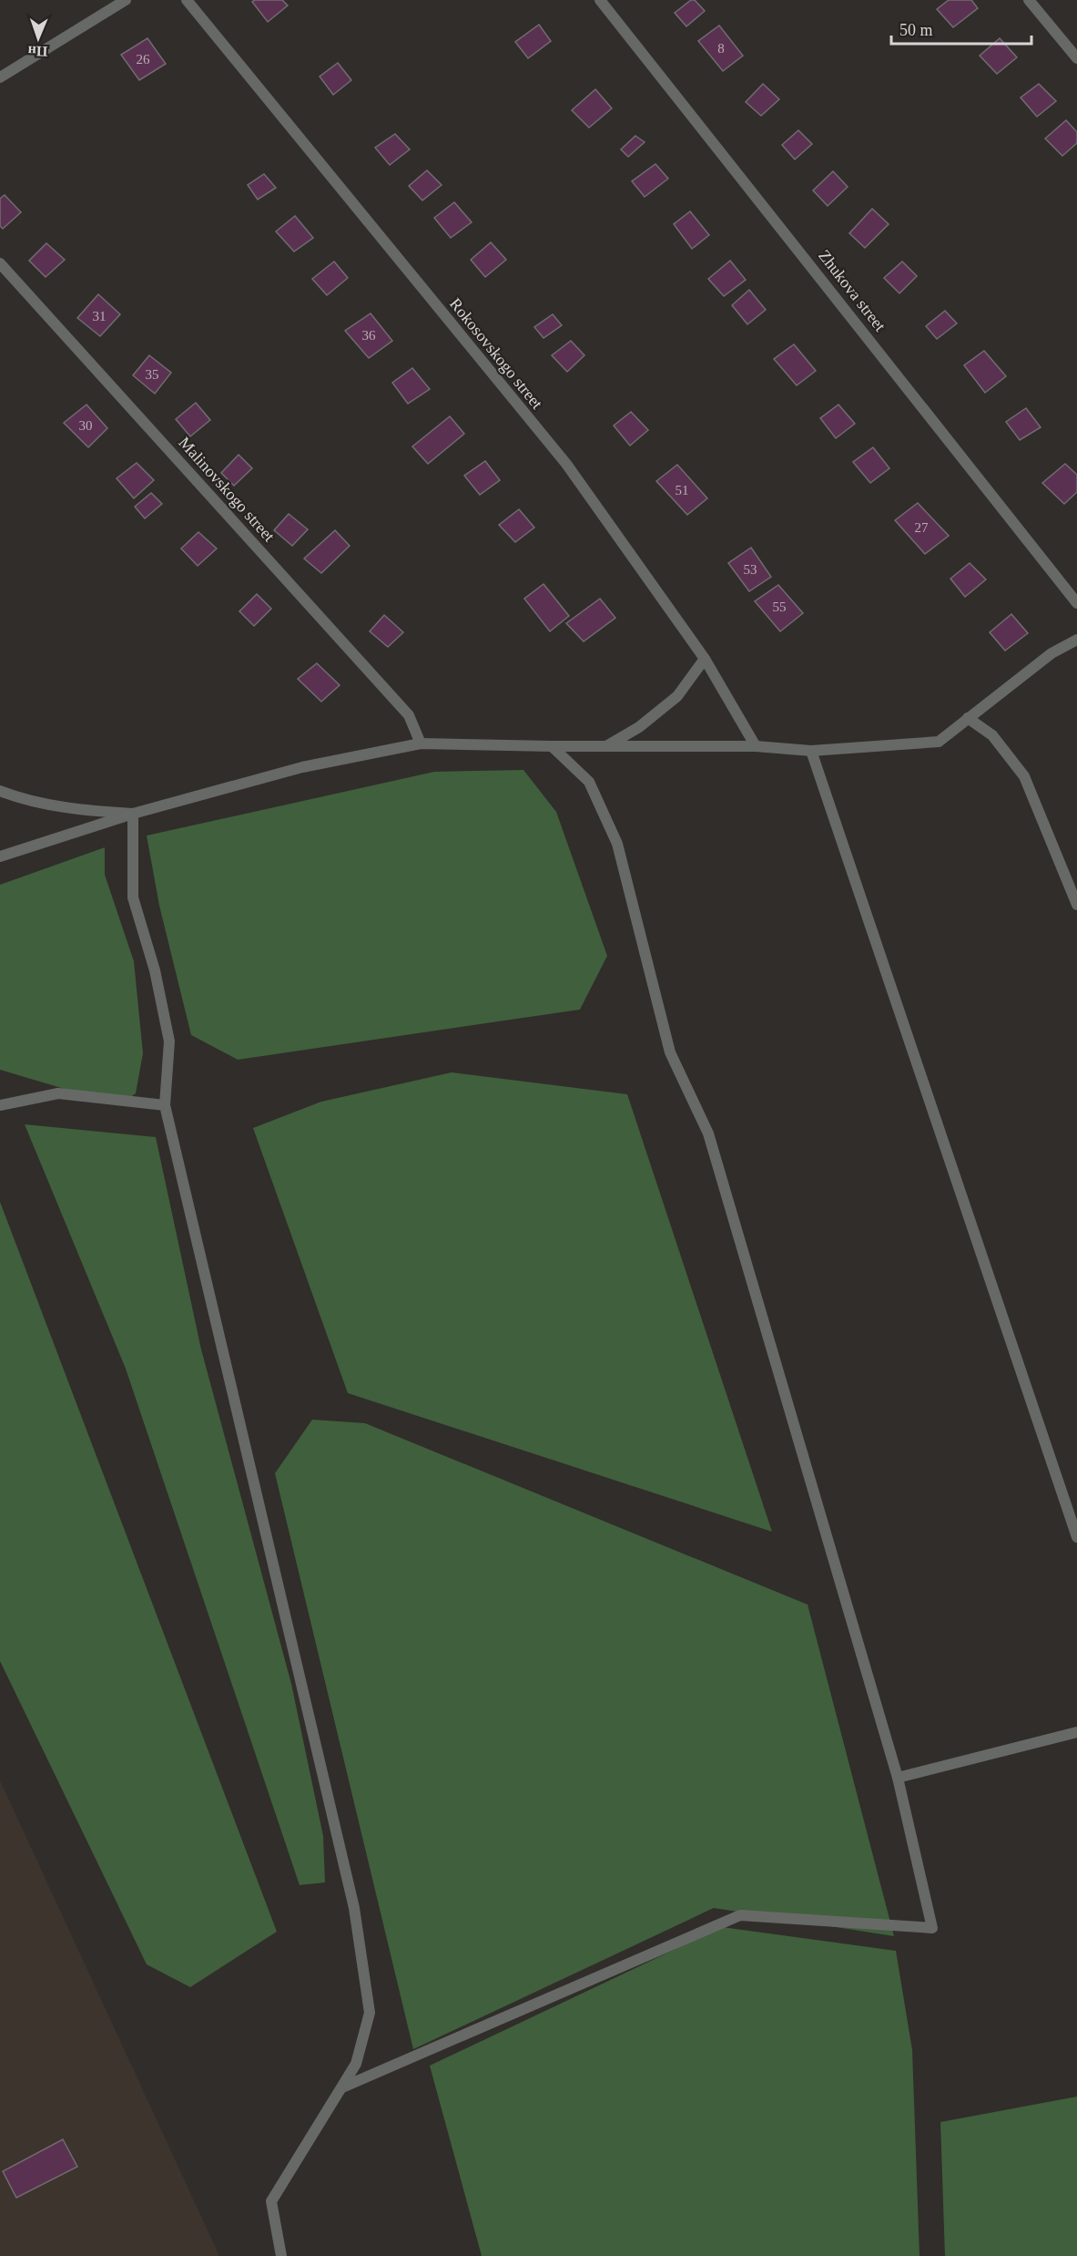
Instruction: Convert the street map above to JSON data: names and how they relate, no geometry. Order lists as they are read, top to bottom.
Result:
{
  "streets": {
    "street": ["Zhukova street", "Rokosovskogo street", "Malinovskogo street"]
  },
  "house_numbers": [
    "8",
    "26",
    "31",
    "36",
    "35",
    "30",
    "51",
    "27",
    "53",
    "55"
  ],
  "scale_bar": "50 m",
  "north": "bottom"
}
